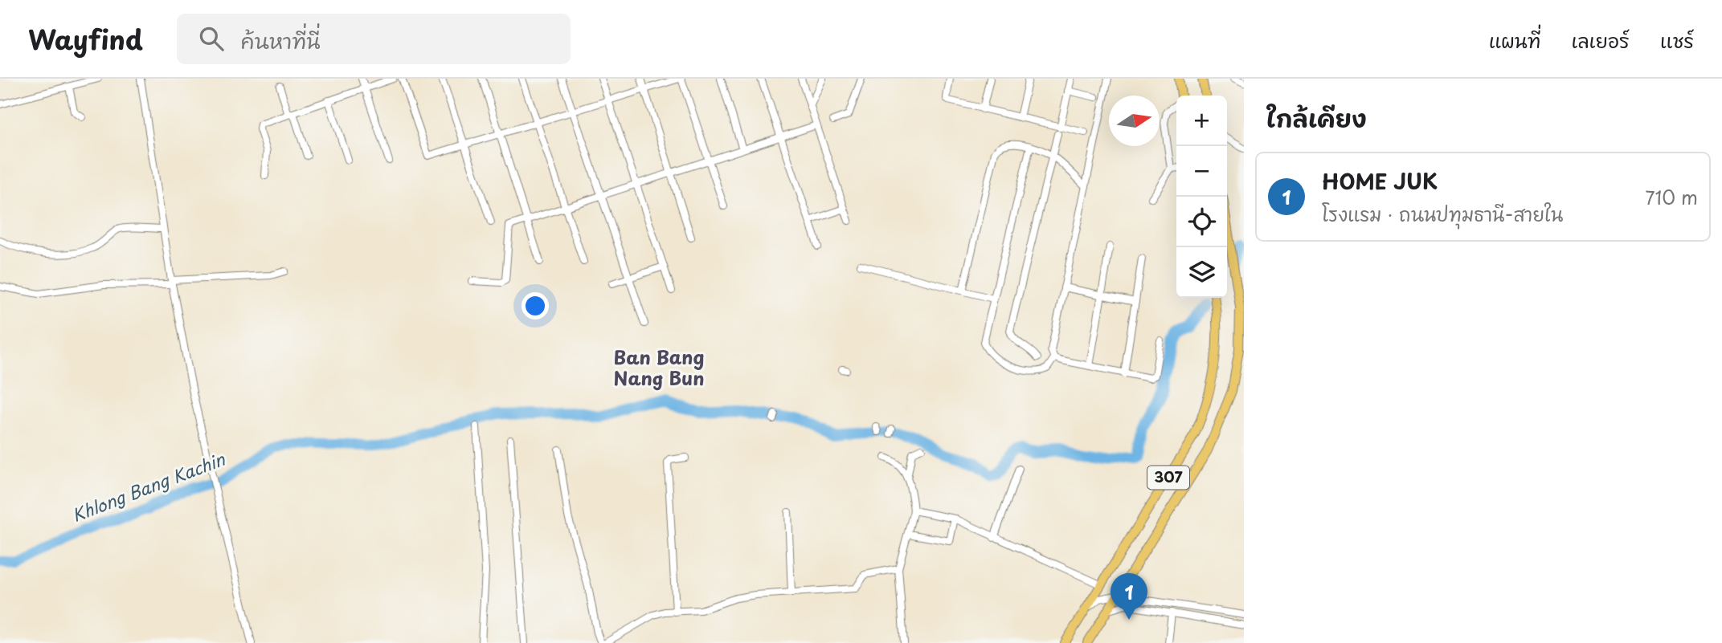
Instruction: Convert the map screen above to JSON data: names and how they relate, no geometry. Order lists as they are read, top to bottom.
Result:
{
  "streets": {
    "main road": ["307"]
  },
  "districts": ["Ban Bang Nang Bun"],
  "water": ["Khlong Bang Kachin"],
  "north": "right",
  "page": {
    "header": "Wayfind",
    "search": "ค้นหาที่นี่",
    "nav": ["แผนที่", "เลเยอร์", "แชร์"],
    "heading": "ใกล้เคียง",
    "map_buttons": ["+", "−"],
    "list": [
      {
        "mark": "1",
        "name": "HOME JUK",
        "note": "โรงแรม · ถนนปทุมธานี-สายใน",
        "value": "710 m"
      }
    ],
    "pins": "1"
  }
}
